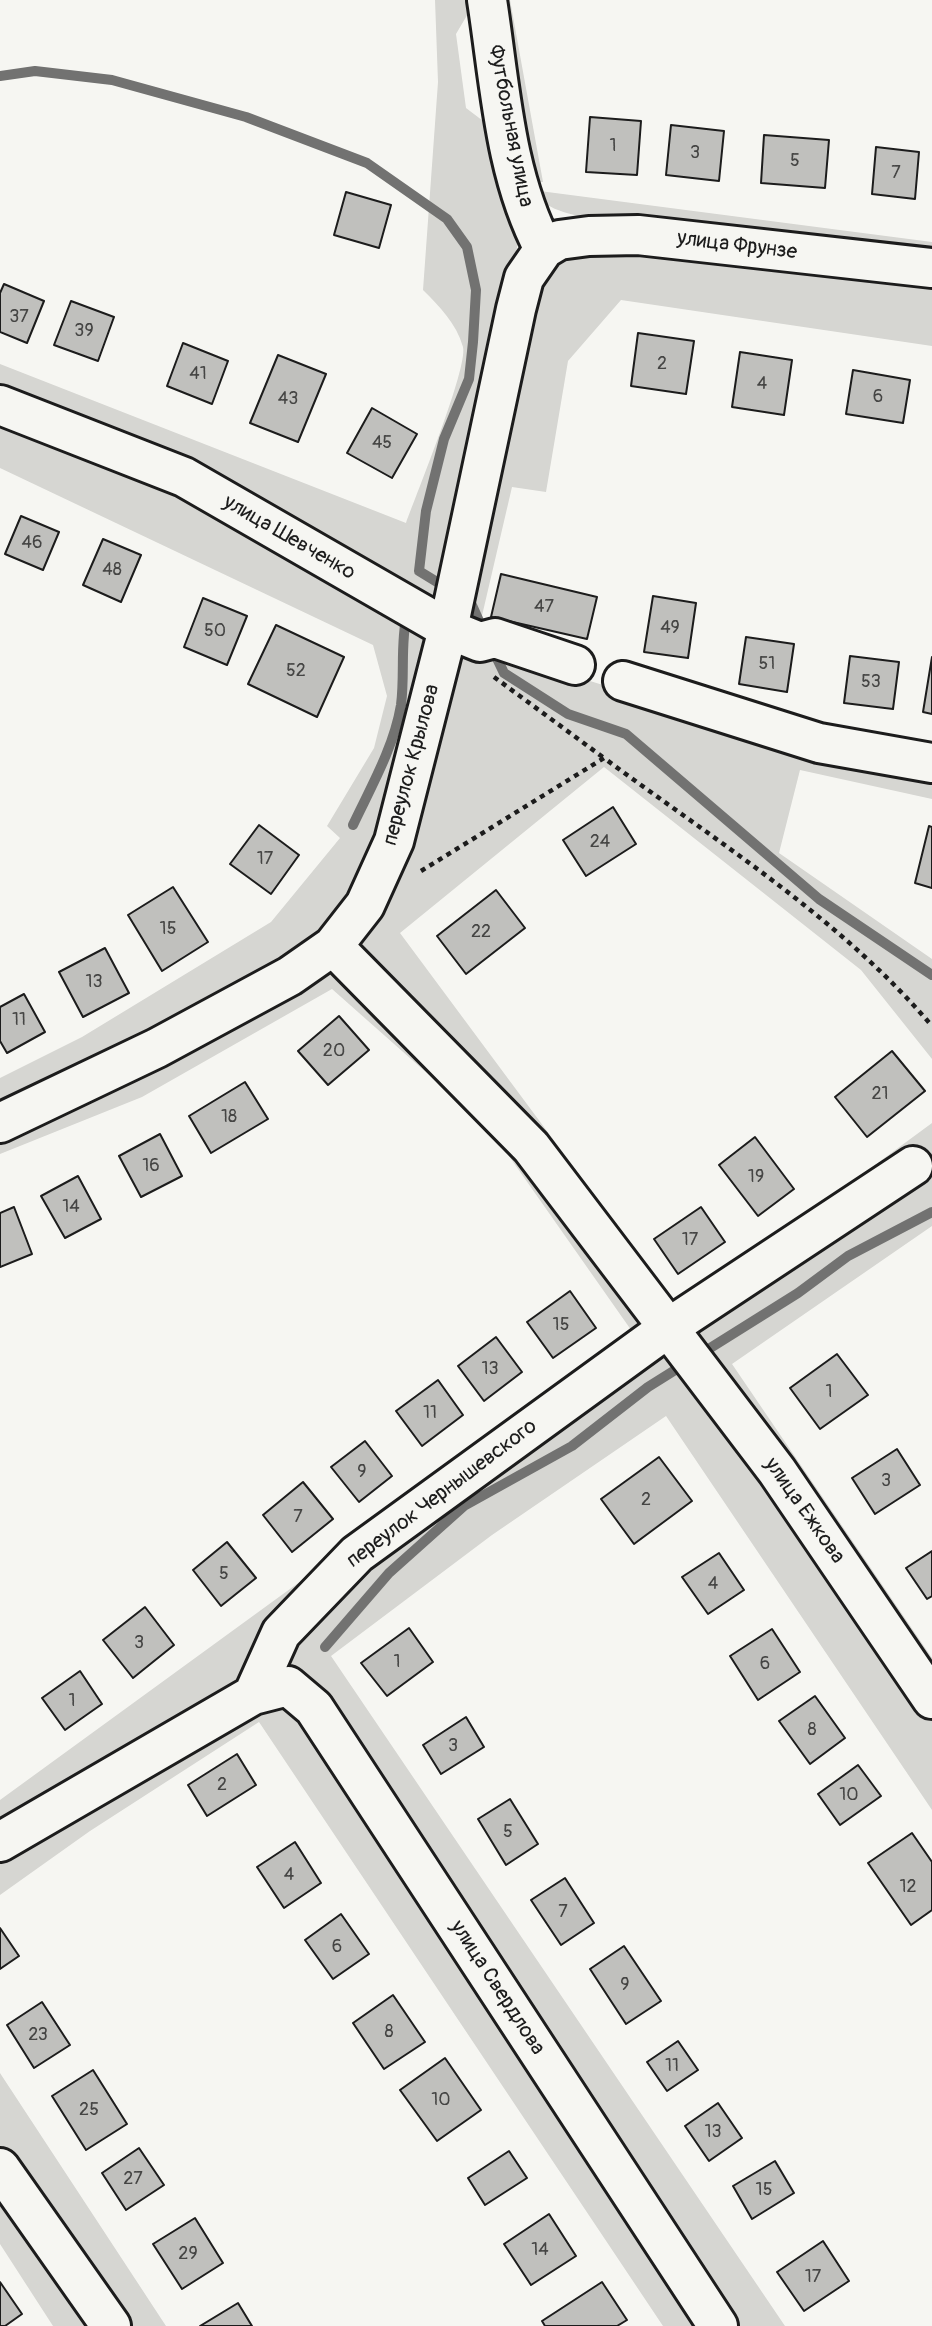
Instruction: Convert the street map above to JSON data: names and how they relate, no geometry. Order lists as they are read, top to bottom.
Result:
{
  "streets": {
    "street": [
      "Футбольная улица",
      "улица Фрунзе",
      "улица Шевченко",
      "переулок Крылова",
      "переулок Чернышевского",
      "улица Ежкова",
      "улица Свердлова"
    ]
  },
  "crossings": [
    ["Футбольная улица", "улица Фрунзе"],
    ["Футбольная улица", "переулок Крылова"],
    ["улица Фрунзе", "переулок Крылова"],
    ["улица Шевченко", "переулок Крылова"],
    ["переулок Крылова", "улица Ежкова"],
    ["переулок Чернышевского", "улица Ежкова"],
    ["переулок Чернышевского", "улица Свердлова"]
  ],
  "house_numbers": [
    "1",
    "3",
    "5",
    "7",
    "37",
    "39",
    "2",
    "41",
    "4",
    "6",
    "43",
    "45",
    "46",
    "48",
    "47",
    "49",
    "50",
    "51",
    "52",
    "53",
    "24",
    "17",
    "15",
    "22",
    "13",
    "11",
    "20",
    "21",
    "18",
    "16",
    "19",
    "14",
    "17",
    "15",
    "13",
    "1",
    "11",
    "9",
    "3",
    "2",
    "7",
    "5",
    "4",
    "3",
    "1",
    "6",
    "1",
    "8",
    "3",
    "2",
    "10",
    "5",
    "4",
    "12",
    "7",
    "6",
    "9",
    "8",
    "23",
    "11",
    "10",
    "25",
    "13",
    "27",
    "15",
    "14",
    "29",
    "17"
  ]
}
